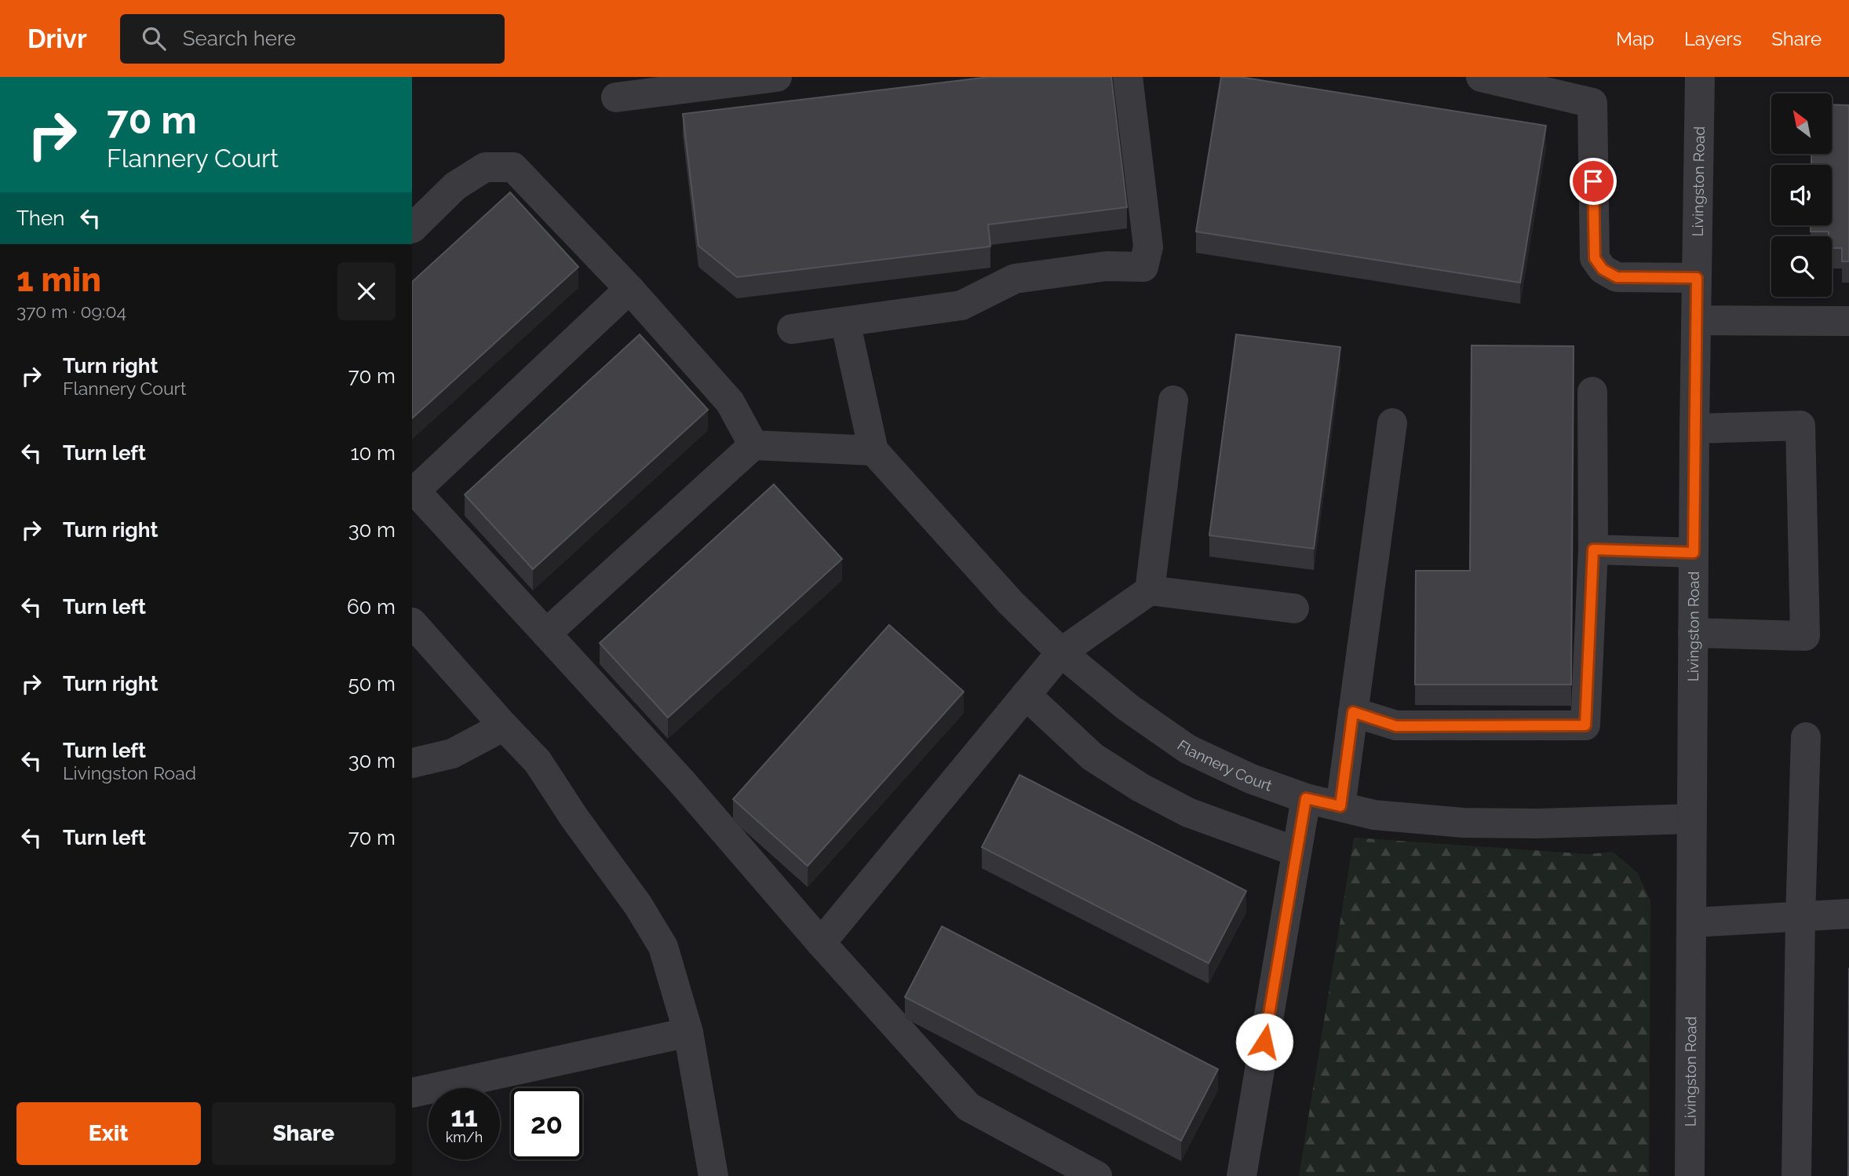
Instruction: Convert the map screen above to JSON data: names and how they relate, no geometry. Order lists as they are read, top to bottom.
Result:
{
  "streets": {
    "street": ["Livingston Road", "Flannery Court"]
  },
  "crossings": [
    ["Livingston Road", "Flannery Court"]
  ],
  "north": "top left",
  "page": {
    "header": "Drivr",
    "search": "Search here",
    "nav": ["Map", "Layers", "Share"],
    "turn": ["70 m", "Flannery Court"],
    "then": "Then",
    "heading": ["1 min", "370 m · 09:04"],
    "list": [
      {
        "name": "Turn right",
        "note": "Flannery Court",
        "value": "70 m"
      },
      {
        "name": "Turn left",
        "value": "10 m"
      },
      {
        "name": "Turn right",
        "value": "30 m"
      },
      {
        "name": "Turn left",
        "value": "60 m"
      },
      {
        "name": "Turn right",
        "value": "50 m"
      },
      {
        "name": "Turn left",
        "note": "Livingston Road",
        "value": "30 m"
      },
      {
        "name": "Turn left",
        "value": "70 m"
      }
    ],
    "speed": "11 km/h",
    "limit": "20",
    "buttons": ["Exit", "Share"]
  }
}
